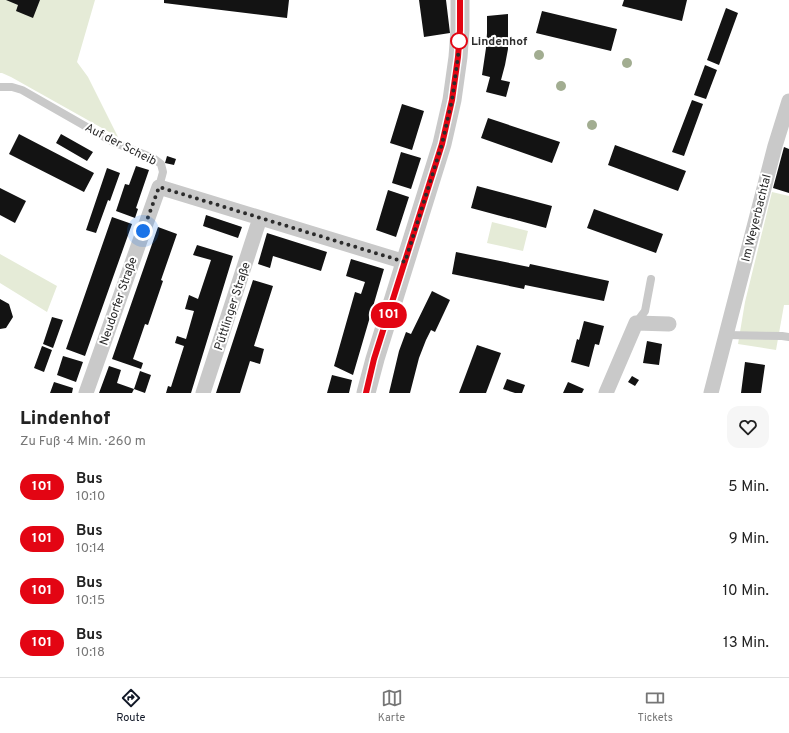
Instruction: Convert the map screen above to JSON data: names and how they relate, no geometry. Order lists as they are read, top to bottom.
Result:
{
  "streets": {
    "street": ["Im Weyerbachtal", "Neudorfer Straße", "Püttlinger Straße"],
    "lane": ["Auf der Scheib"]
  },
  "crossings": [
    ["Auf der Scheib", "Neudorfer Straße"]
  ],
  "places": ["Lindenhof"],
  "lines": ["bus line 101"],
  "page": {
    "on_map": "101",
    "heading": ["Lindenhof", "Zu Fuß · 4 Min. · 260 m"],
    "list": [
      {
        "mark": "101",
        "name": "Bus",
        "note": "10:10",
        "value": "5 Min."
      },
      {
        "mark": "101",
        "name": "Bus",
        "note": "10:14",
        "value": "9 Min."
      },
      {
        "mark": "101",
        "name": "Bus",
        "note": "10:15",
        "value": "10 Min."
      },
      {
        "mark": "101",
        "name": "Bus",
        "note": "10:18",
        "value": "13 Min."
      }
    ],
    "tabs": ["Route", "Karte", "Tickets"]
  }
}
